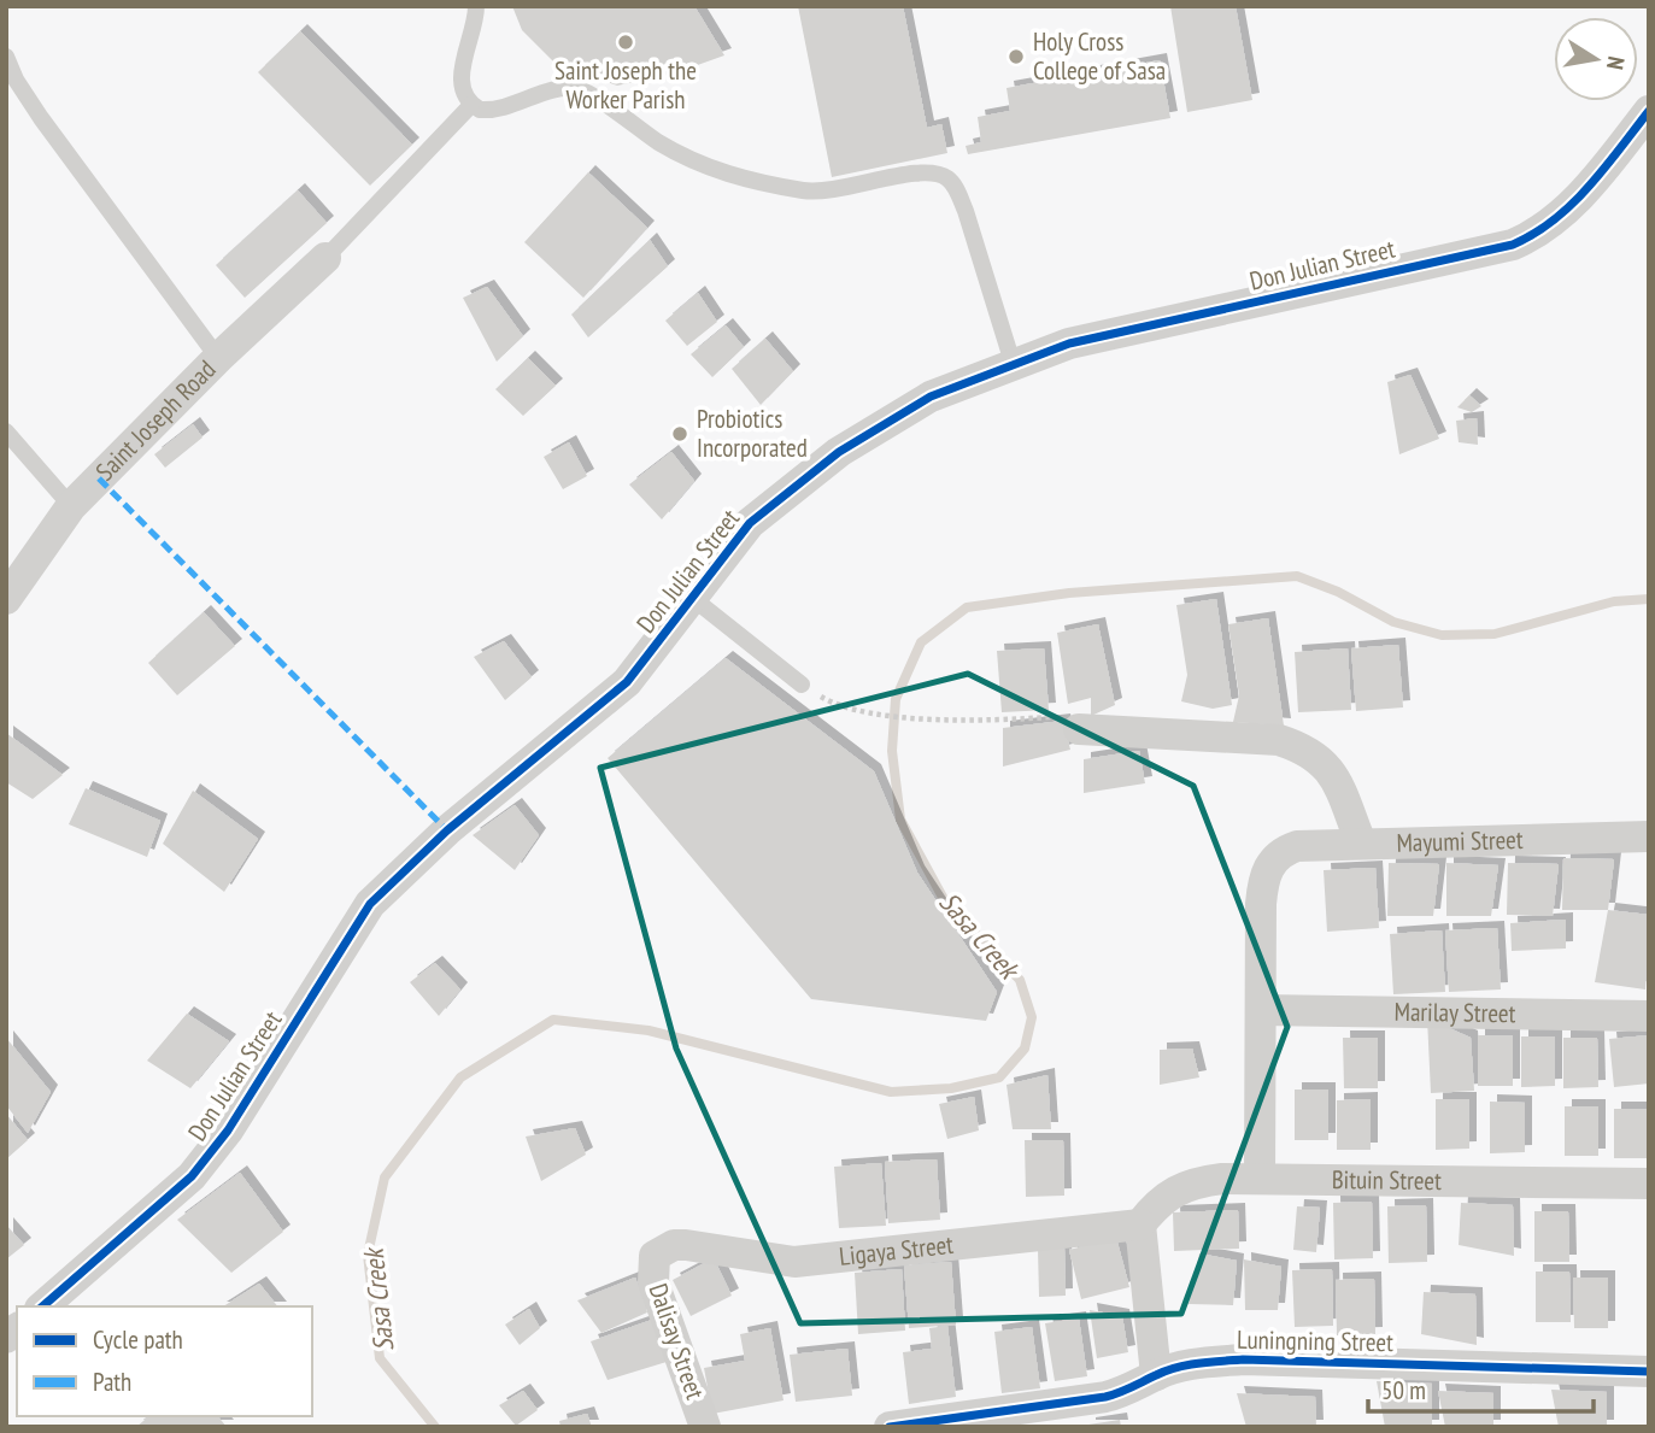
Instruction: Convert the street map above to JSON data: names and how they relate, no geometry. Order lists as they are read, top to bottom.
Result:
{
  "streets": {
    "street": [
      "Don Julian Street",
      "Saint Joseph Road",
      "Mayumi Street",
      "Marilay Street",
      "Bituin Street",
      "Ligaya Street",
      "Dalisay Street",
      "Luningning Street"
    ]
  },
  "crossings": [
    ["Mayumi Street", "Marilay Street"],
    ["Bituin Street", "Ligaya Street"],
    ["Ligaya Street", "Dalisay Street"]
  ],
  "water": ["Sasa Creek"],
  "places": ["Saint Joseph the Worker Parish", "Holy Cross College of Sasa", "Probiotics Incorporated"],
  "legend": ["Cycle path", "Path"],
  "scale_bar": "50 m",
  "north": "right"
}
